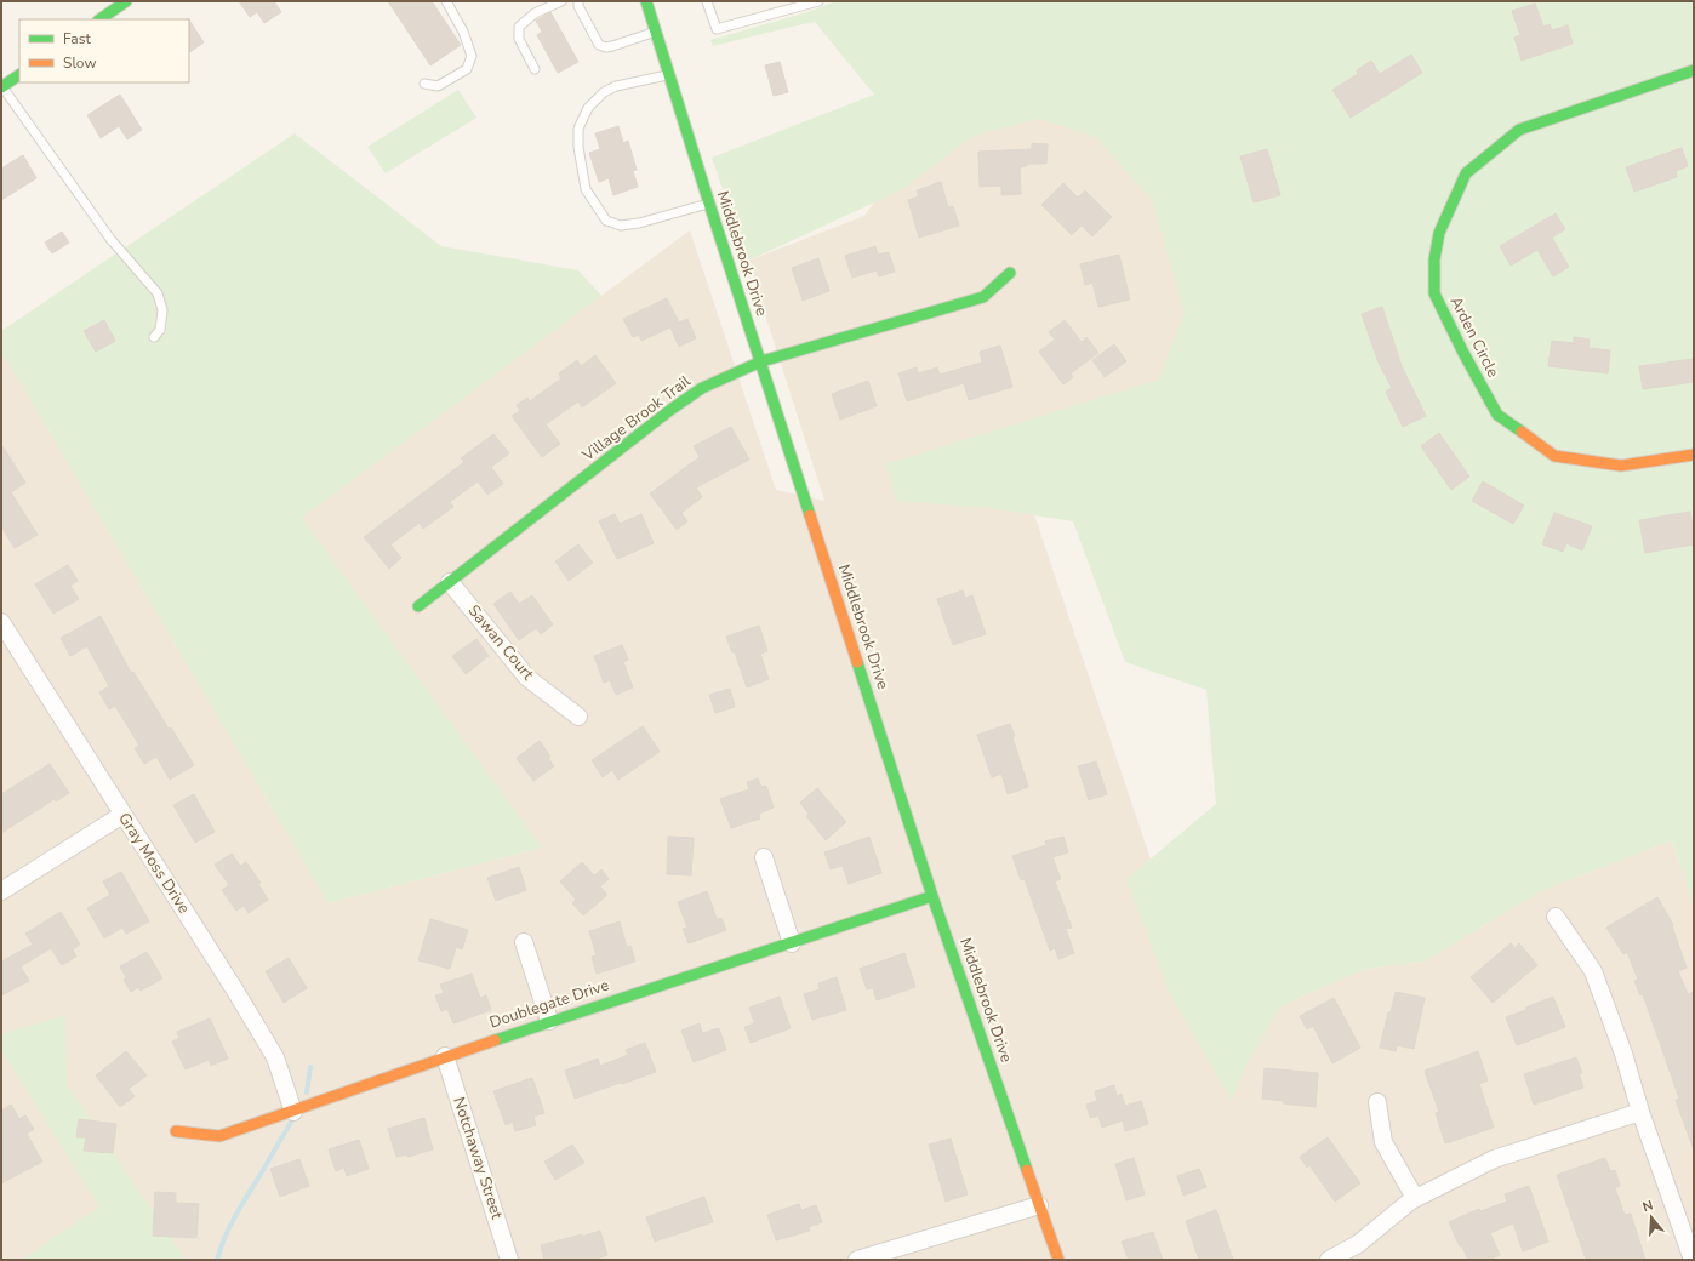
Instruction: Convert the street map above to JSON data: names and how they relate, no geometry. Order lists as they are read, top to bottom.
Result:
{
  "streets": {
    "street": [
      "Middlebrook Drive",
      "Arden Circle",
      "Village Brook Trail",
      "Sawan Court",
      "Gray Moss Drive",
      "Doublegate Drive",
      "Notchaway Street"
    ]
  },
  "crossings": [
    ["Middlebrook Drive", "Village Brook Trail"],
    ["Middlebrook Drive", "Doublegate Drive"],
    ["Village Brook Trail", "Sawan Court"],
    ["Gray Moss Drive", "Doublegate Drive"],
    ["Doublegate Drive", "Notchaway Street"]
  ],
  "legend": ["Fast", "Slow"],
  "north": "top"
}
